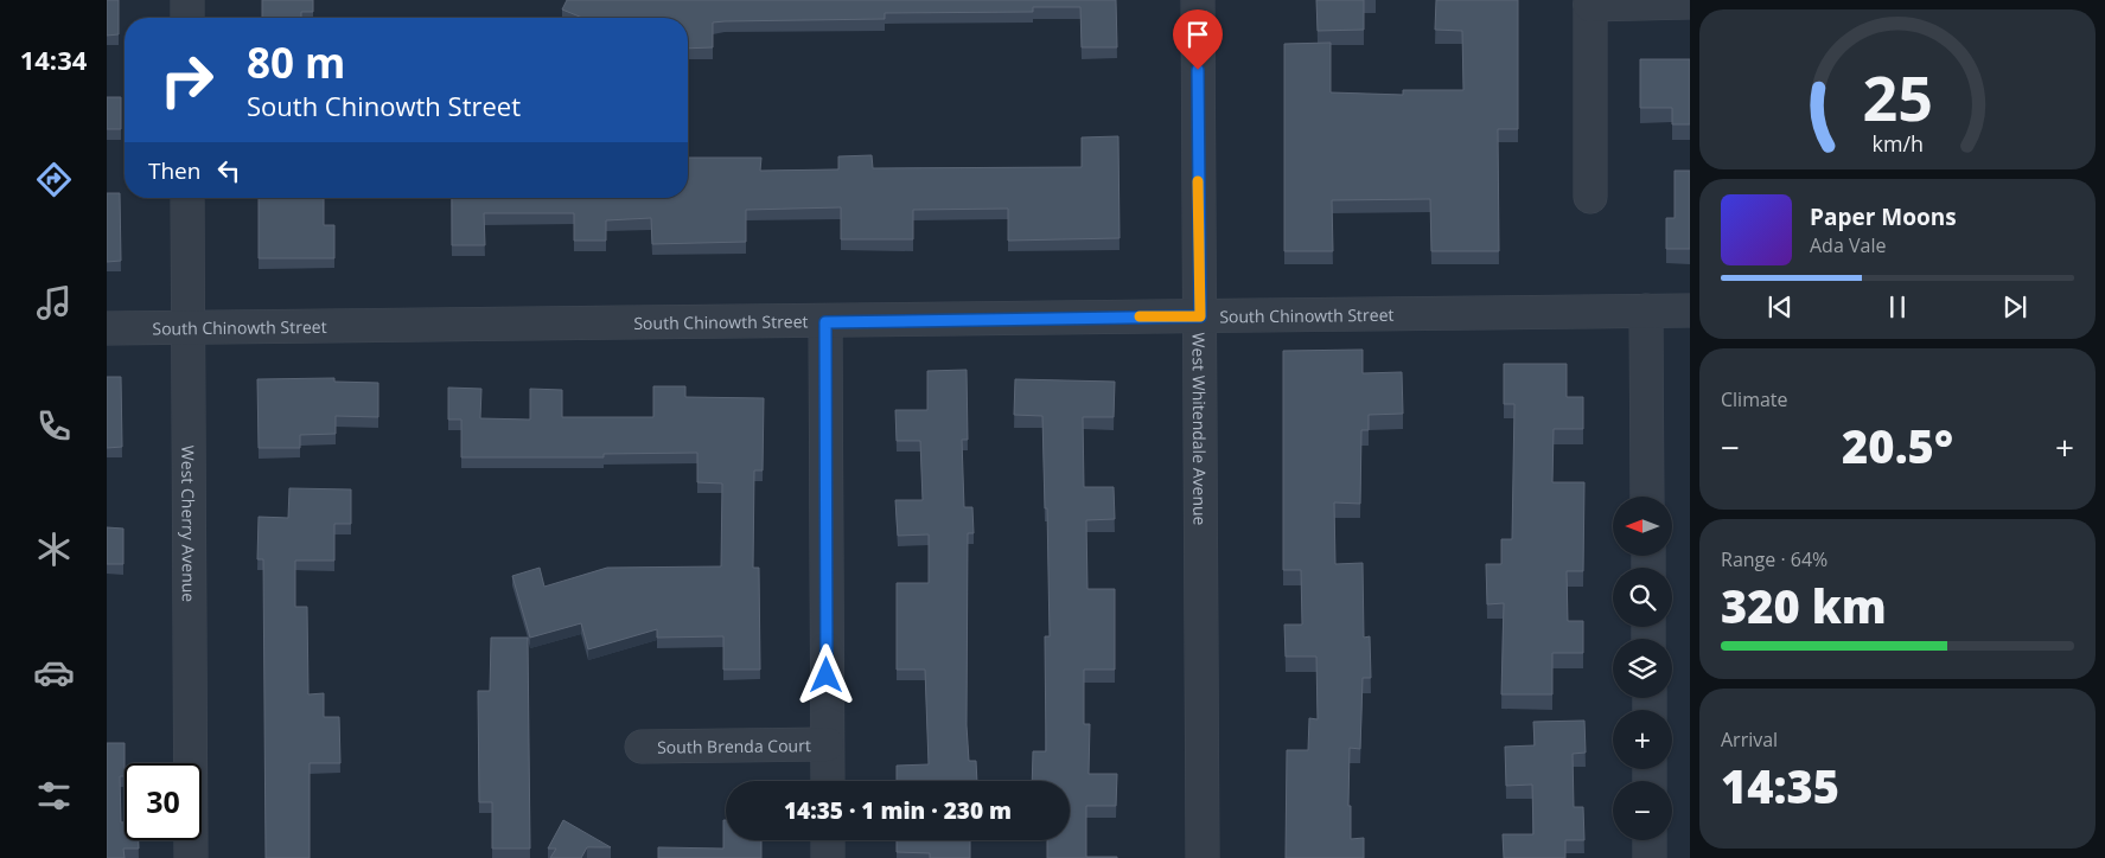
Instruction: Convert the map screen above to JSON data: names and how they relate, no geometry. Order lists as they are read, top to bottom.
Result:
{
  "streets": {
    "street": [
      "South Chinowth Street",
      "West Whitendale Avenue",
      "West Cherry Avenue",
      "South Brenda Court"
    ]
  },
  "crossings": [
    ["South Chinowth Street", "West Whitendale Avenue"],
    ["South Chinowth Street", "West Cherry Avenue"]
  ],
  "north": "left",
  "page": {
    "tabs": "14:34",
    "turn": ["80 m", "South Chinowth Street"],
    "then": "Then",
    "song": ["Paper Moons", "Ada Vale"],
    "tile": [
      "Climate",
      ["Range · 64%", "320 km"],
      ["Arrival", "14:35"]
    ],
    "heat": ["−", "20.5°", "+"],
    "map_buttons": ["+", "−"],
    "limit": "30",
    "trip": "14:35 · 1 min · 230 m",
    "gauge": ["25", "km/h"]
  }
}
